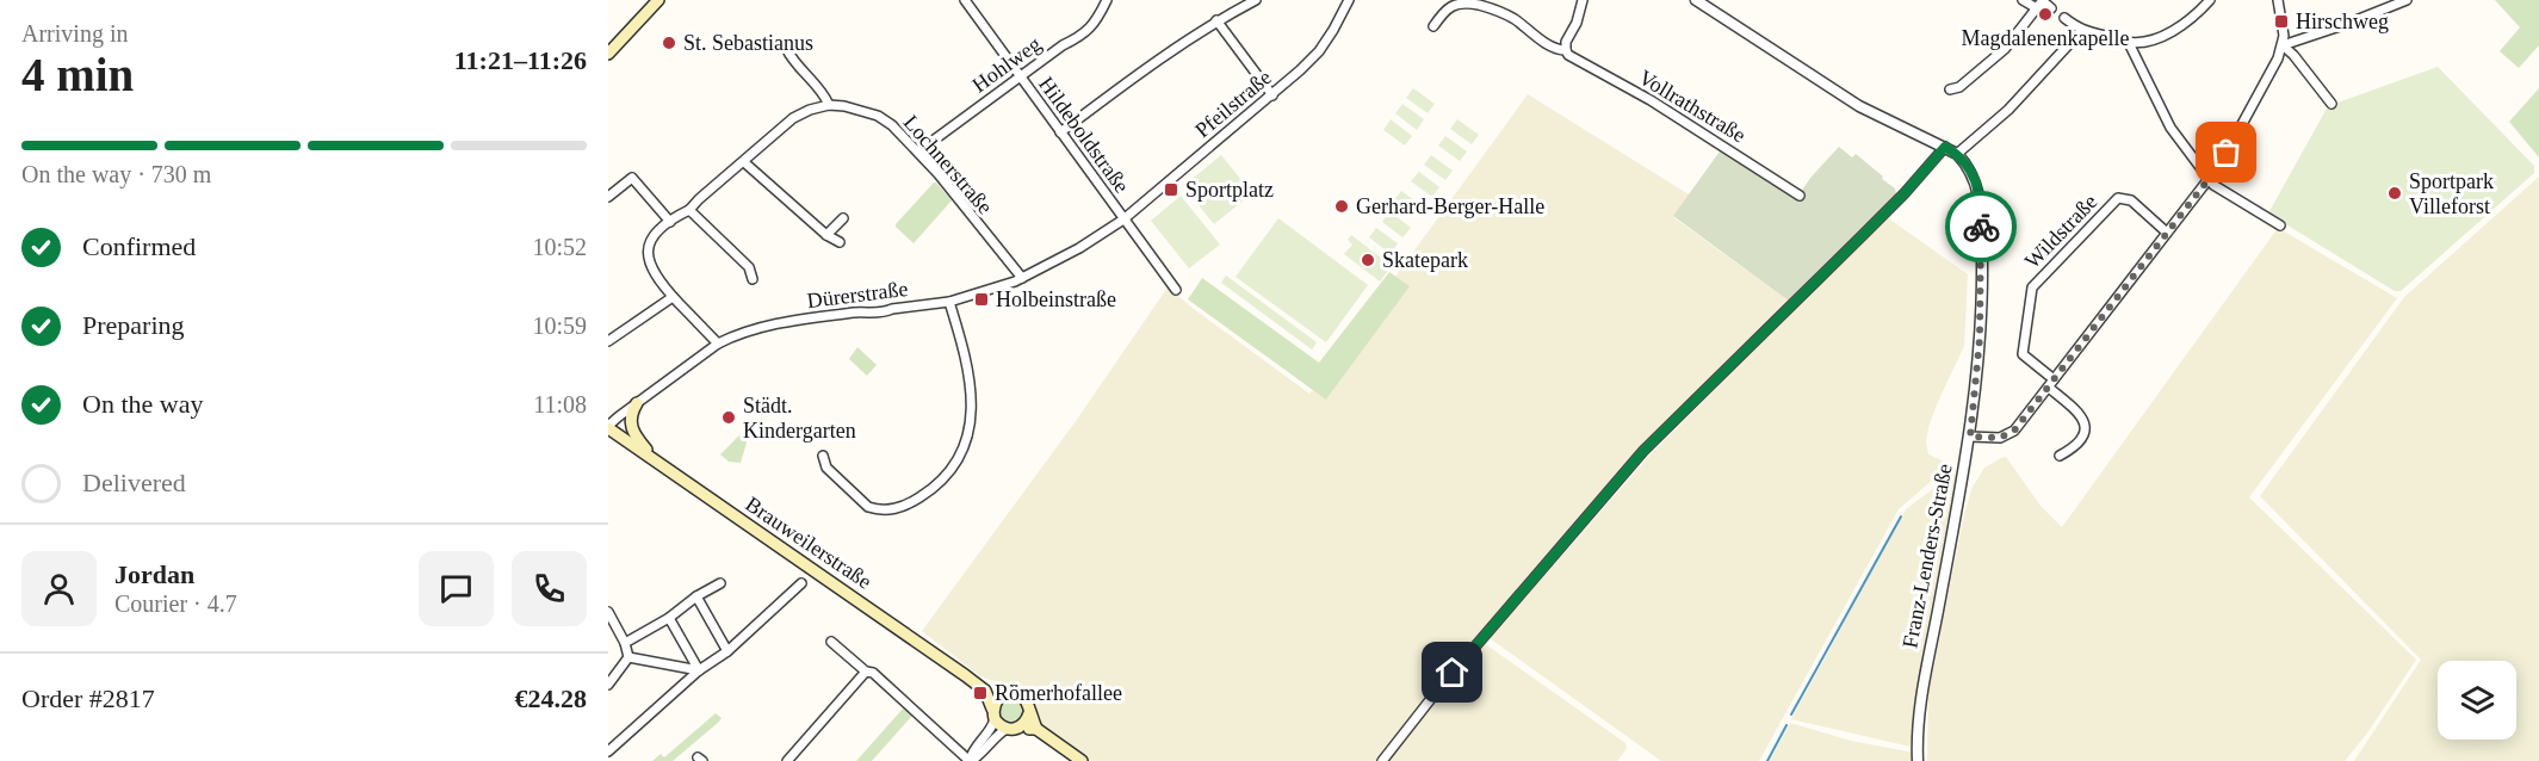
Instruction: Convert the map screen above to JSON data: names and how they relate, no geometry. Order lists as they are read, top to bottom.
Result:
{
  "streets": {
    "main road": ["Brauweilerstraße"],
    "street": [
      "Hohlweg",
      "Pfeilstraße",
      "Vollrathstraße",
      "Hildeboldstraße",
      "Lochnerstraße",
      "Wildstraße",
      "Dürerstraße",
      "Franz-Lenders-Straße"
    ]
  },
  "crossings": [
    ["Hohlweg", "Hildeboldstraße"],
    ["Hohlweg", "Lochnerstraße"],
    ["Pfeilstraße", "Hildeboldstraße"],
    ["Pfeilstraße", "Dürerstraße"],
    ["Hildeboldstraße", "Dürerstraße"],
    ["Lochnerstraße", "Dürerstraße"],
    ["Dürerstraße", "Brauweilerstraße"]
  ],
  "places": {
    "other": [
      "Magdalenenkapelle",
      "St. Sebastianus",
      "Sportpark Villeforst",
      "Gerhard-Berger-Halle",
      "Skatepark",
      "Städt. Kindergarten"
    ],
    "transit": [
      "Hirschweg",
      "Sportplatz",
      "Holbeinstraße",
      "Römerhofallee"
    ]
  },
  "page": {
    "heading": ["4 min", "Arriving in", "11:21–11:26"],
    "panel": [
      "Jordan",
      "Courier · 4.7",
      "Order #2817",
      "€24.28"
    ],
    "bar": "On the way · 730 m",
    "list": [
      ["Confirmed", "10:52"],
      ["Preparing", "10:59"],
      ["On the way", "11:08"],
      "Delivered"
    ]
  }
}
